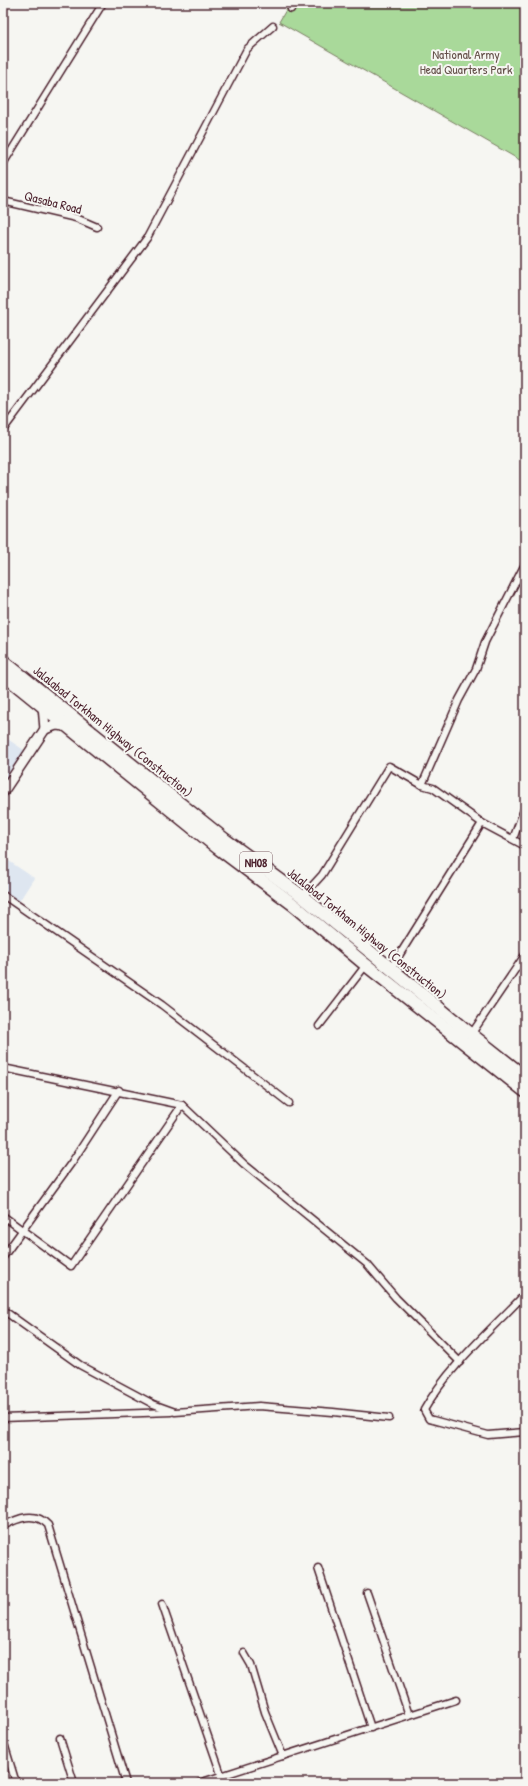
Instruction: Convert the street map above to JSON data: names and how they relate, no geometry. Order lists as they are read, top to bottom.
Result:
{
  "streets": {
    "highway": ["Jalalabad Torkham Highway (Construction)", "NH08"],
    "street": ["Qasaba Road"]
  },
  "crossings": [
    ["Jalalabad Torkham Highway (Construction)", "NH08"]
  ],
  "parks": ["National Army Head Quarters Park"]
}
